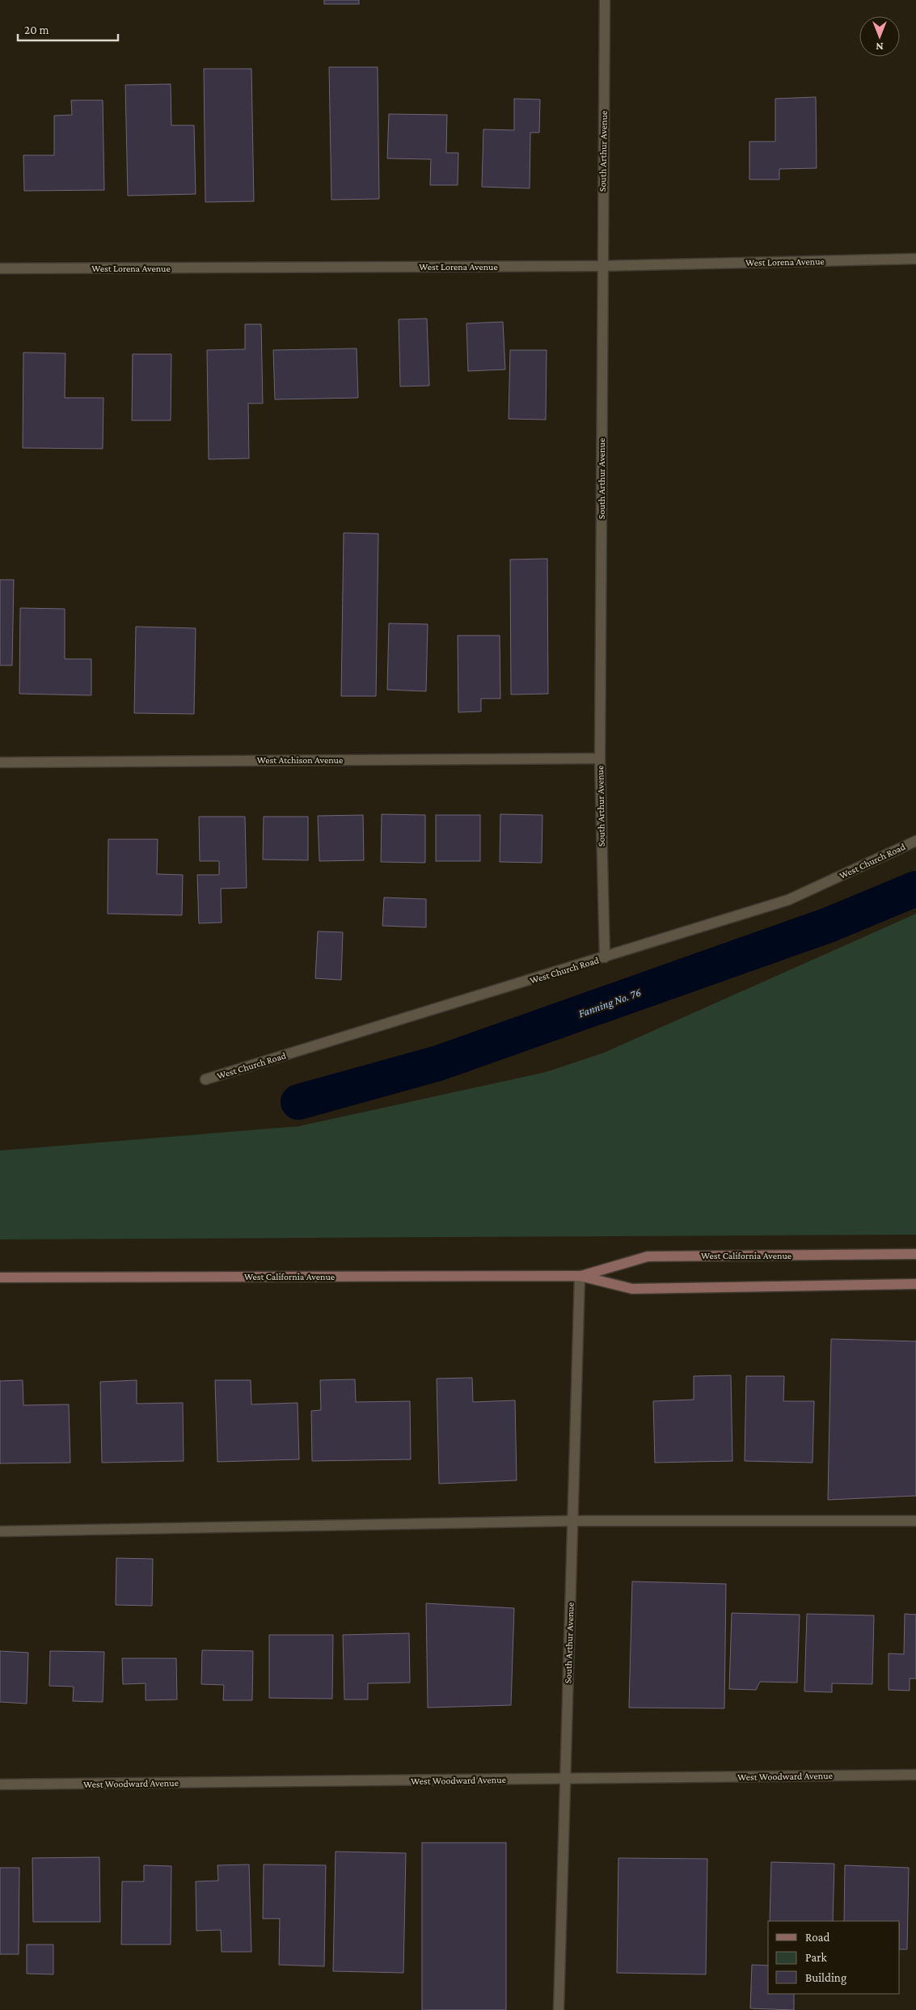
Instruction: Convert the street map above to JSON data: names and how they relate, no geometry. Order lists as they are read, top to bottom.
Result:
{
  "streets": {
    "main road": ["West California Avenue"],
    "street": [
      "South Arthur Avenue",
      "West Lorena Avenue",
      "West Atchison Avenue",
      "West Church Road",
      "West Woodward Avenue"
    ]
  },
  "crossings": [
    ["South Arthur Avenue", "West Lorena Avenue"],
    ["South Arthur Avenue", "West Atchison Avenue"],
    ["South Arthur Avenue", "West Church Road"],
    ["South Arthur Avenue", "West California Avenue"],
    ["South Arthur Avenue", "West Woodward Avenue"]
  ],
  "water": ["Fanning No. 76"],
  "legend": ["Road", "Park", "Building"],
  "scale_bar": "20 m",
  "north": "bottom"
}
